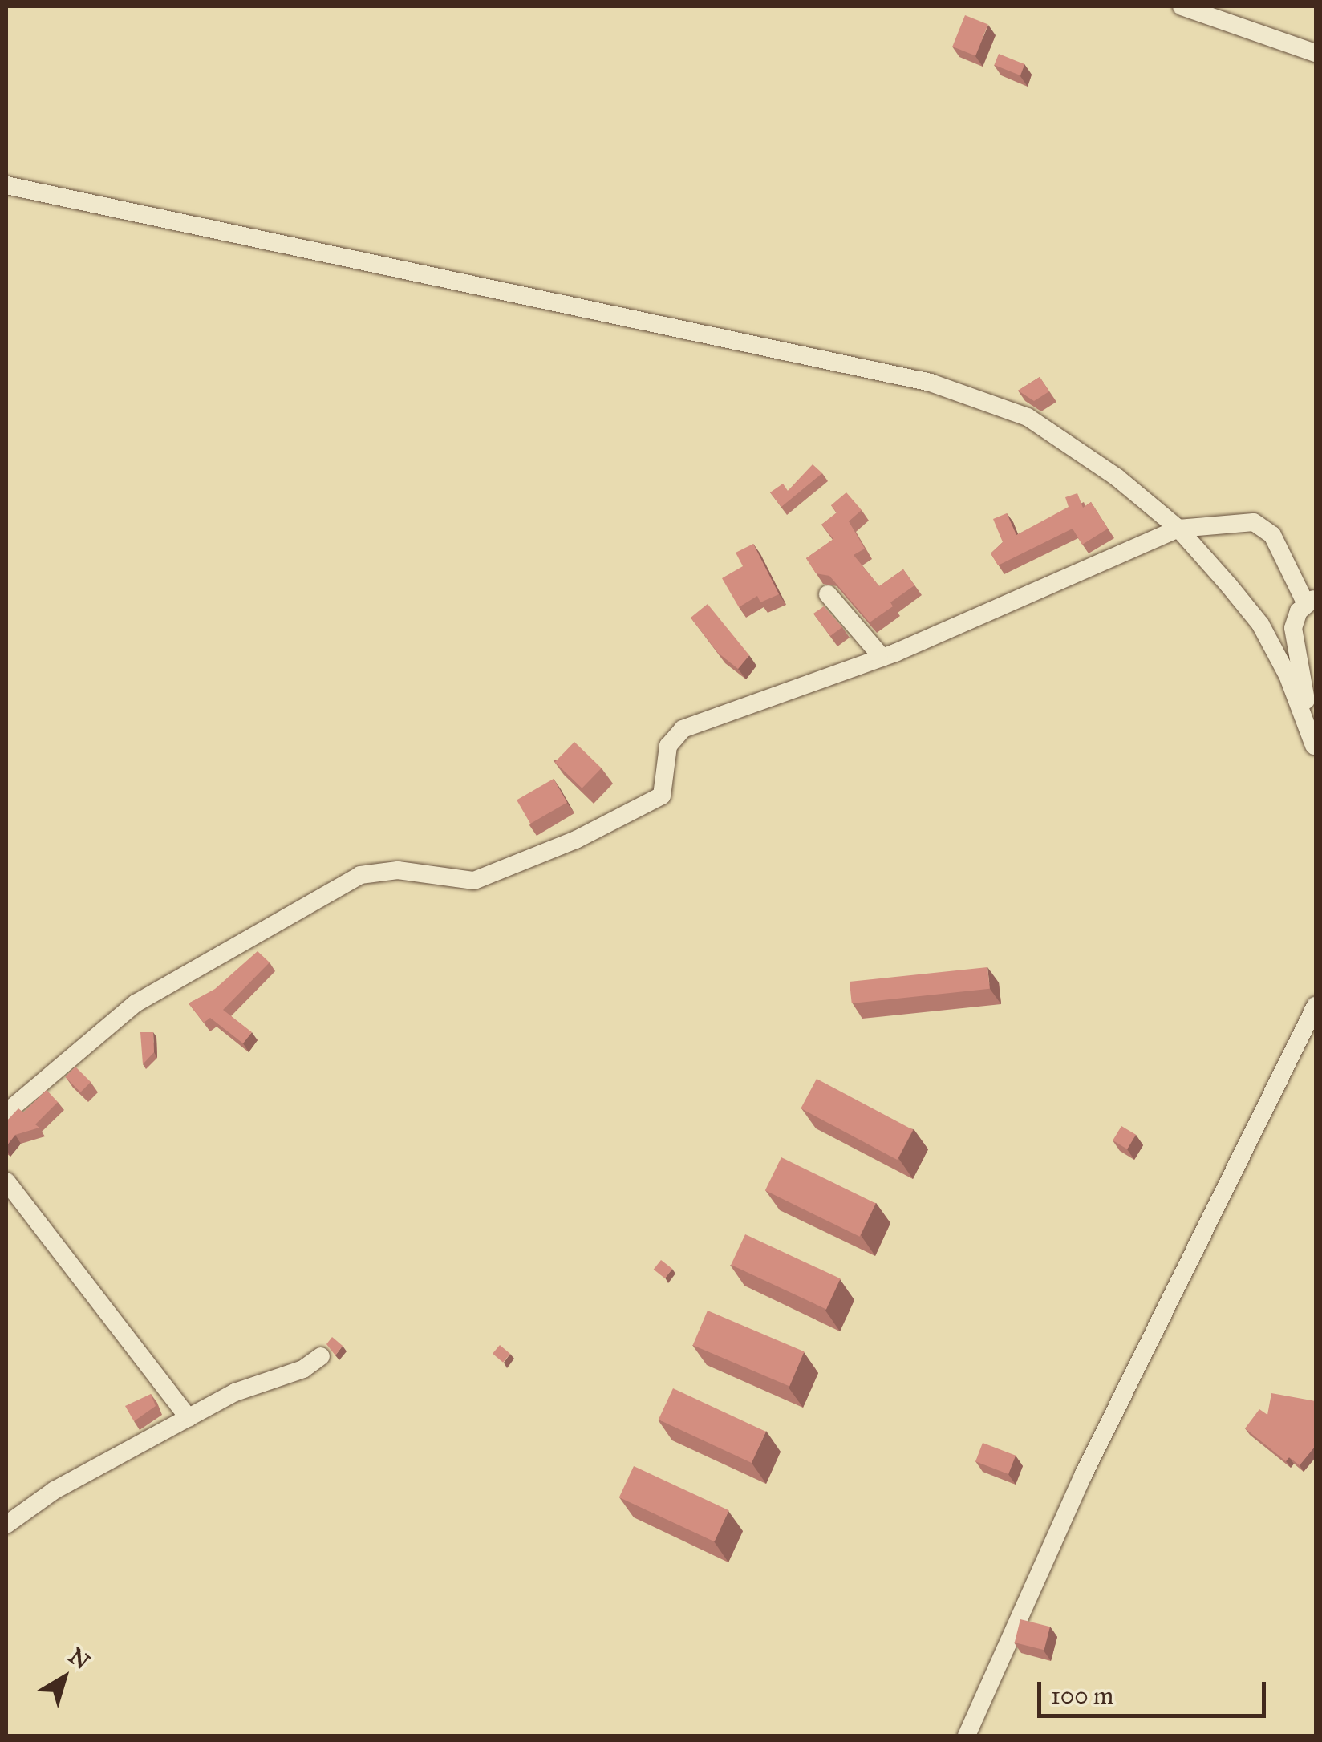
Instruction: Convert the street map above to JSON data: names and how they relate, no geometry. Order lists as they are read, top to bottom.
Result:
{
  "scale_bar": "100 m",
  "north": "top right"
}
